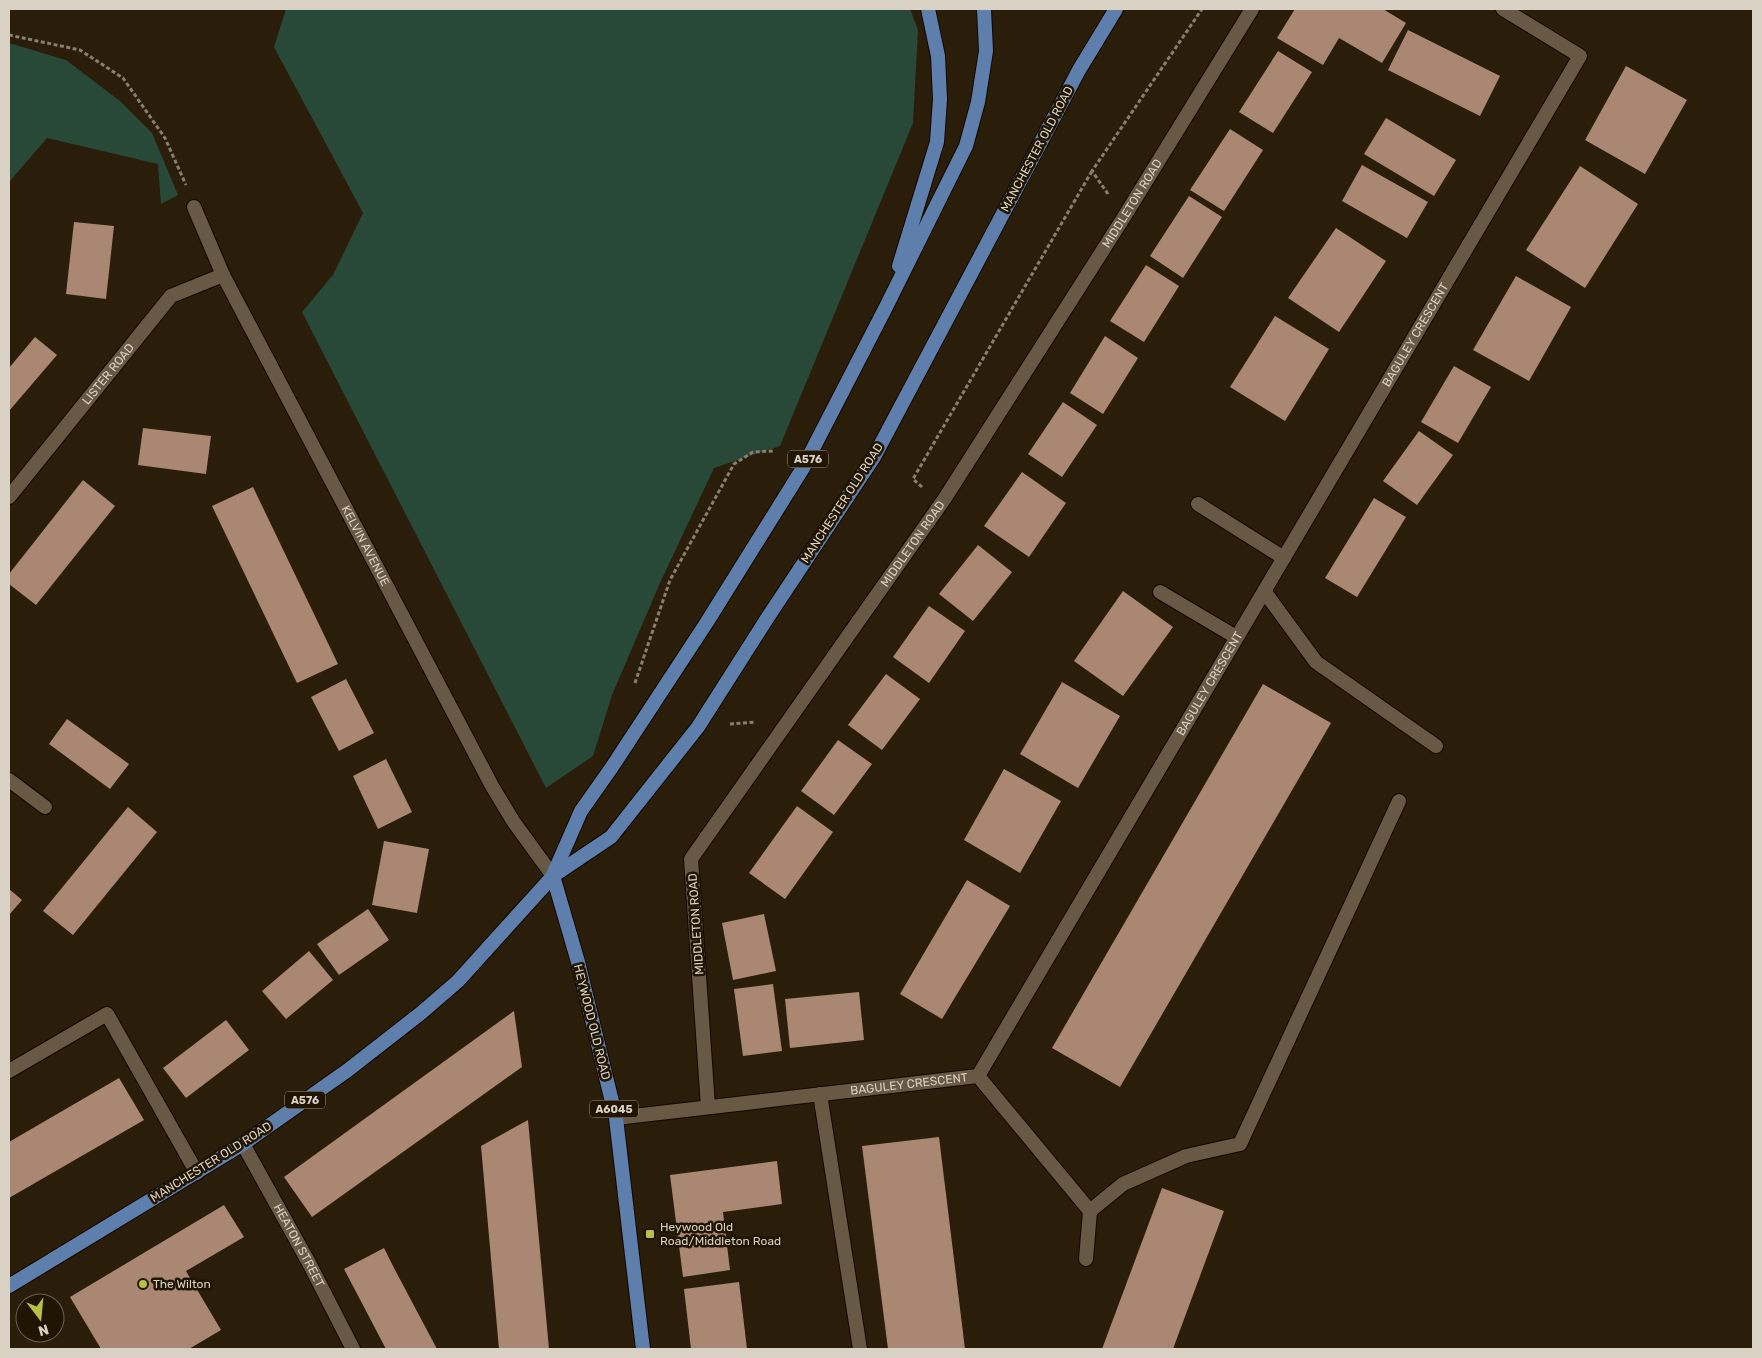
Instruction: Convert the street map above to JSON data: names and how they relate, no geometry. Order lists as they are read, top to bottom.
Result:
{
  "streets": {
    "main road": [
      "MANCHESTER OLD ROAD",
      "A576",
      "HEYWOOD OLD ROAD",
      "A6045"
    ],
    "street": [
      "MIDDLETON ROAD",
      "BAGULEY CRESCENT",
      "LISTER ROAD",
      "KELVIN AVENUE",
      "HEATON STREET"
    ]
  },
  "crossings": [
    ["MANCHESTER OLD ROAD", "KELVIN AVENUE"],
    ["MANCHESTER OLD ROAD", "HEYWOOD OLD ROAD"],
    ["MANCHESTER OLD ROAD", "HEATON STREET"],
    ["MIDDLETON ROAD", "BAGULEY CRESCENT"],
    ["BAGULEY CRESCENT", "HEYWOOD OLD ROAD"],
    ["LISTER ROAD", "KELVIN AVENUE"],
    ["KELVIN AVENUE", "HEYWOOD OLD ROAD"]
  ],
  "places": {
    "transit": ["Heywood Old Road/Middleton Road"],
    "other": ["The Wilton"]
  },
  "north": "bottom"
}
